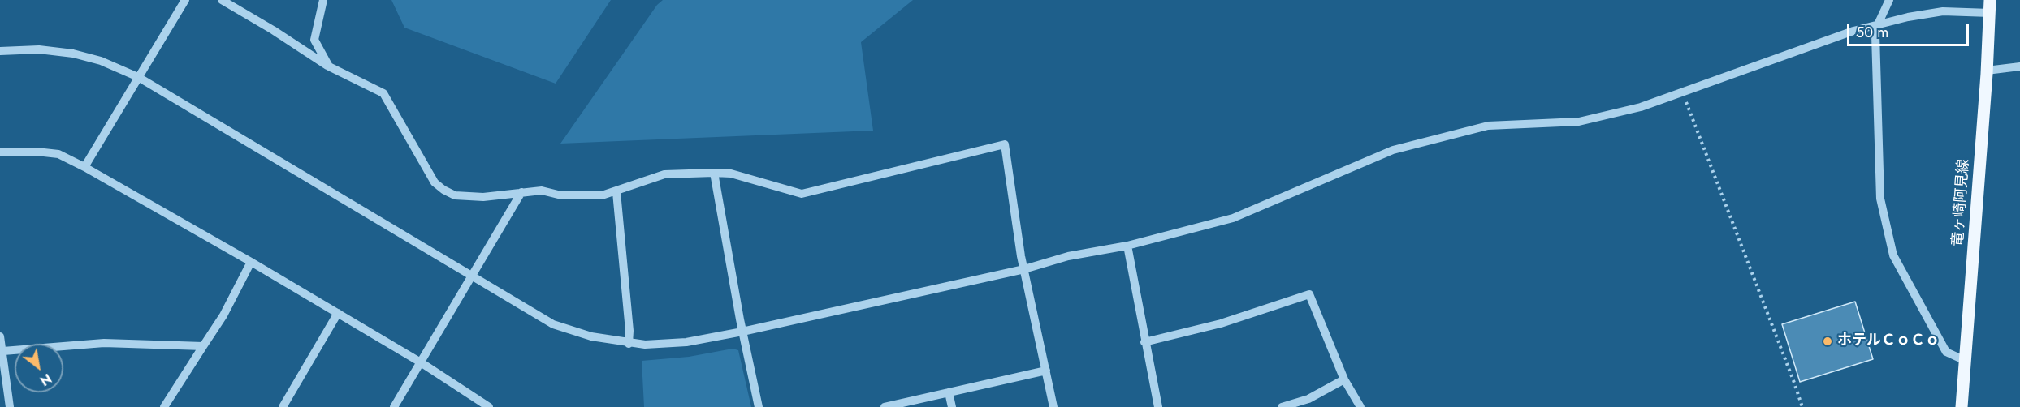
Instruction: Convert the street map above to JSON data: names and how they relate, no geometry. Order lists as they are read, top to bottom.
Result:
{
  "streets": {
    "main road": ["竜ヶ崎阿見線"]
  },
  "places": ["ホテルＣｏＣｏ"],
  "scale_bar": "50 m",
  "north": "bottom right"
}
